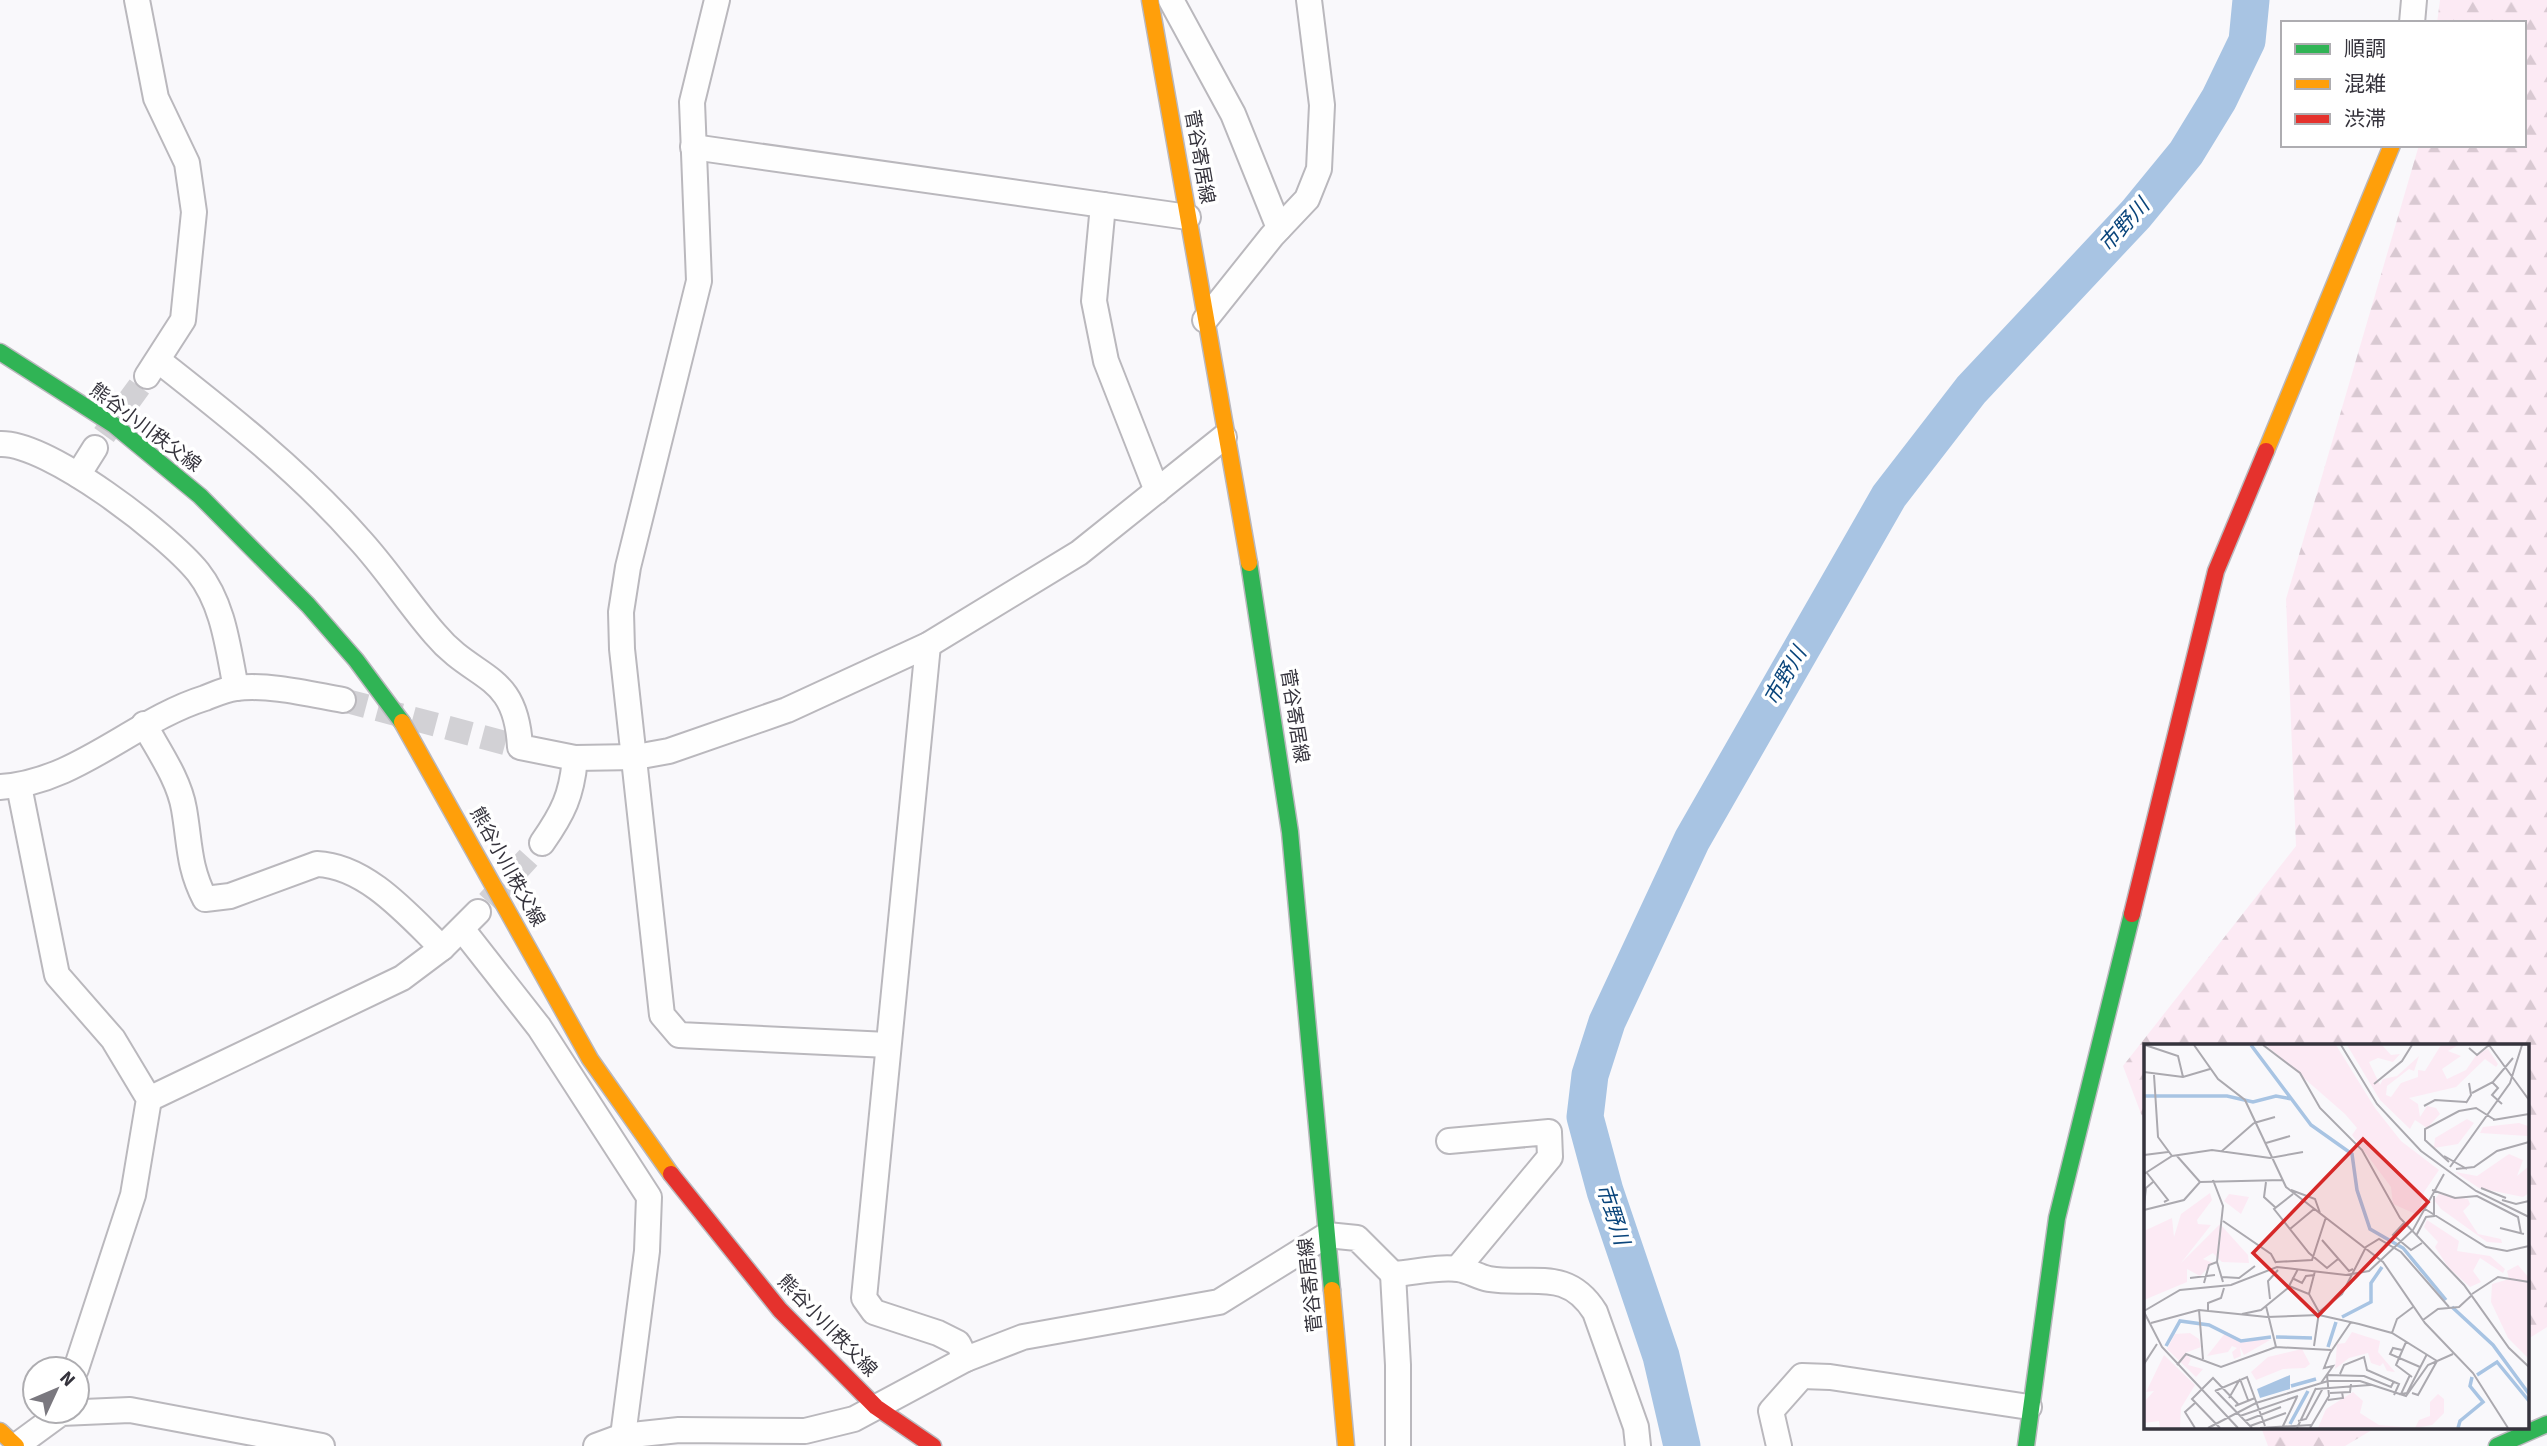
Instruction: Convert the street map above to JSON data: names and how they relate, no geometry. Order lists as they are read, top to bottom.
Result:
{
  "streets": {
    "main road": ["菅谷寄居線", "熊谷小川秩父線"]
  },
  "water": ["市野川"],
  "legend": ["順調", "混雑", "渋滞"],
  "north": "top right"
}
